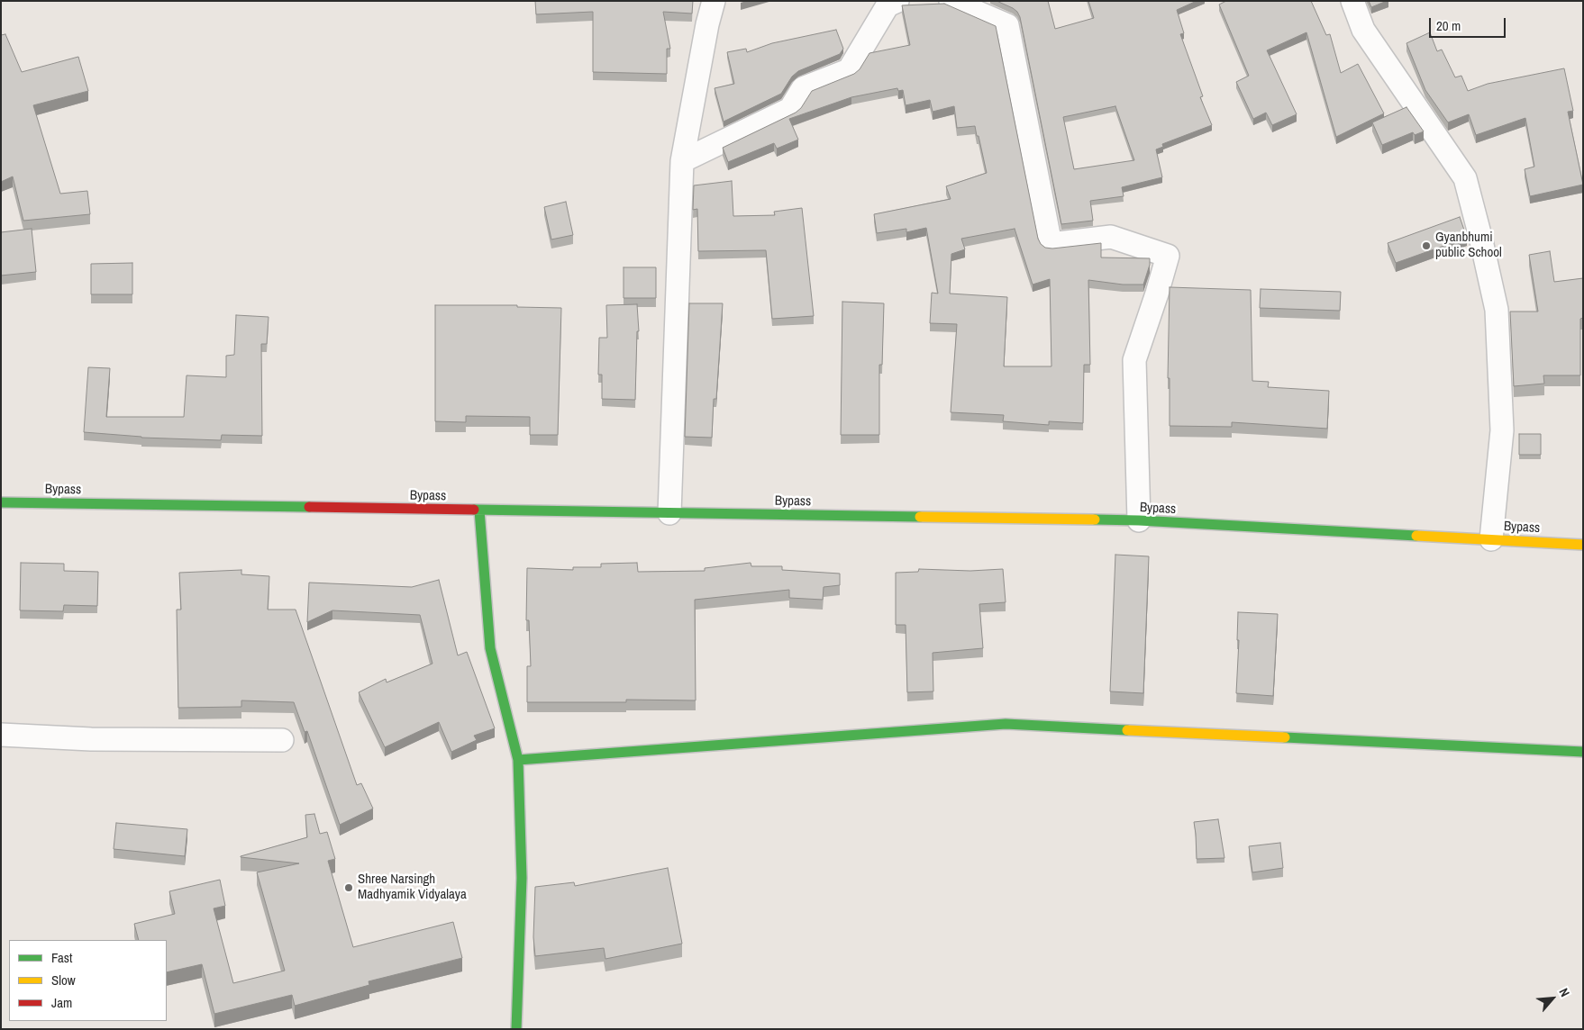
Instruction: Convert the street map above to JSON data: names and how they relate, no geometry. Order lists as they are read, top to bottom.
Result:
{
  "streets": {
    "main road": ["Bypass"]
  },
  "places": ["Gyanbhumi public School", "Shree Narsingh Madhyamik Vidyalaya"],
  "legend": ["Fast", "Slow", "Jam"],
  "scale_bar": "20 m",
  "north": "top right"
}
